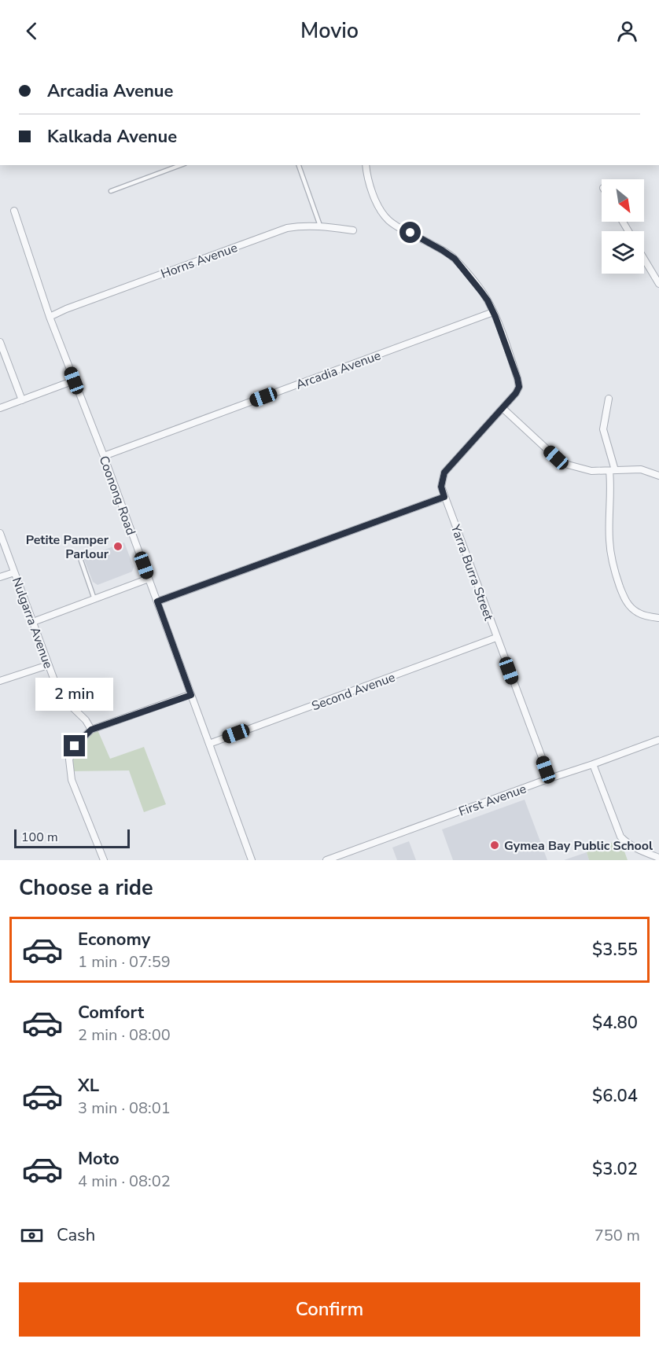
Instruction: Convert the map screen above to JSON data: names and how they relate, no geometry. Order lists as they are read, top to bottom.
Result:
{
  "streets": {
    "street": [
      "Horns Avenue",
      "Arcadia Avenue",
      "Coonong Road",
      "Yarra Burra Street",
      "Nulgarra Avenue",
      "Second Avenue",
      "First Avenue"
    ]
  },
  "crossings": [
    ["Horns Avenue", "Coonong Road"],
    ["Arcadia Avenue", "Coonong Road"],
    ["Arcadia Avenue", "Yarra Burra Street"],
    ["Coonong Road", "Second Avenue"],
    ["Yarra Burra Street", "Second Avenue"],
    ["Yarra Burra Street", "First Avenue"]
  ],
  "places": ["Petite Pamper Parlour", "Gymea Bay Public School"],
  "scale_bar": "100 m",
  "north": "bottom right",
  "page": {
    "header": "Movio",
    "banner": ["Arcadia Avenue", "Kalkada Avenue"],
    "bubble": "2 min",
    "scale": "100 m",
    "heading": "Choose a ride",
    "list": [
      {
        "name": "Economy",
        "note": "1 min · 07:59",
        "value": "$3.55"
      },
      {
        "name": "Comfort",
        "note": "2 min · 08:00",
        "value": "$4.80"
      },
      {
        "name": "XL",
        "note": "3 min · 08:01",
        "value": "$6.04"
      },
      {
        "name": "Moto",
        "note": "4 min · 08:02",
        "value": "$3.02"
      }
    ],
    "pay": ["Cash", "750 m"],
    "buttons": "Confirm"
  }
}
